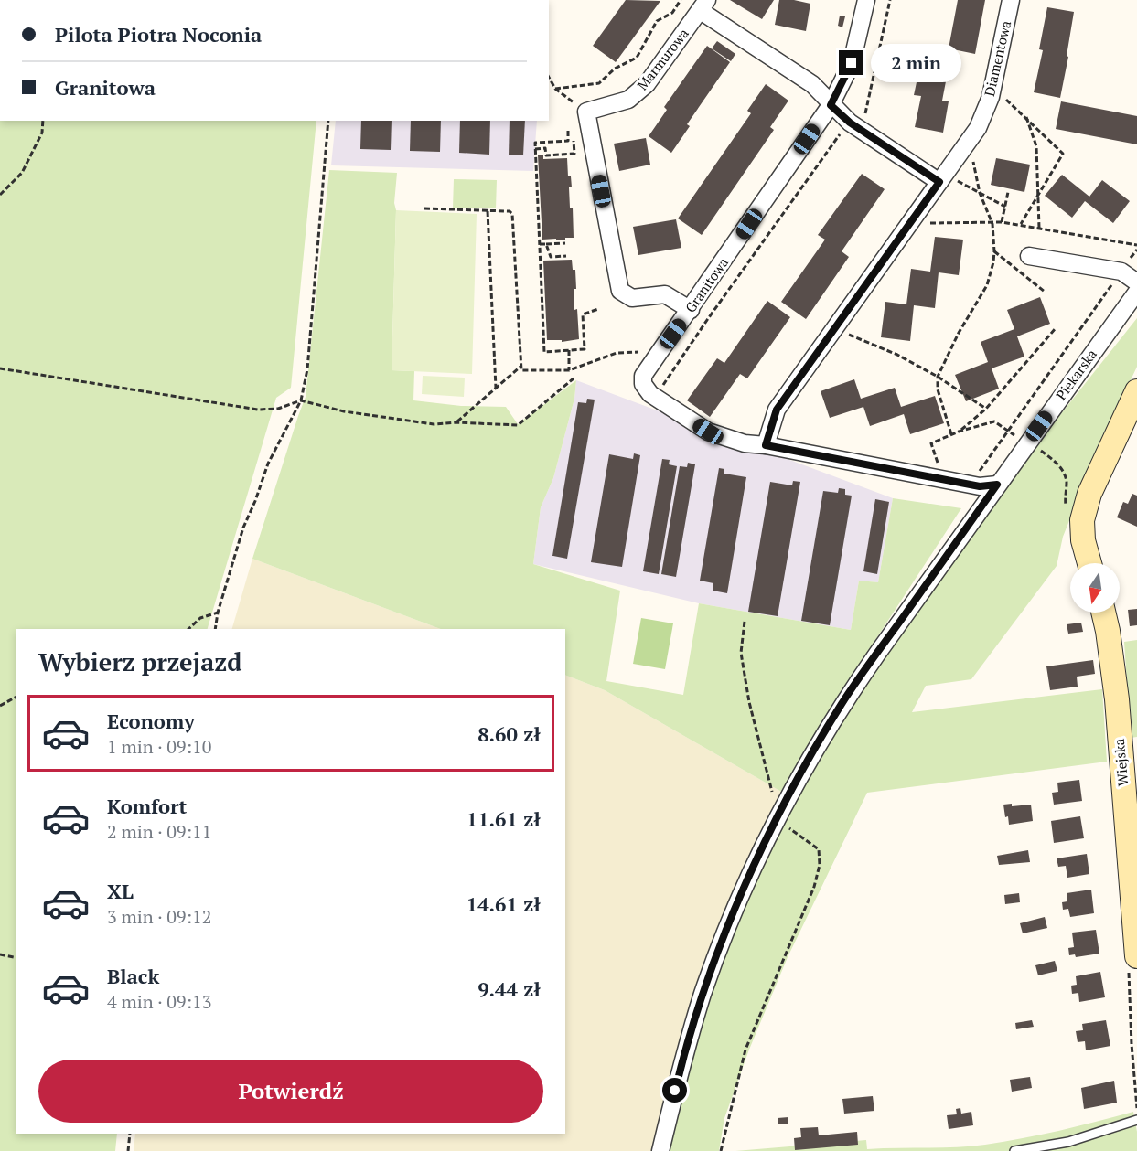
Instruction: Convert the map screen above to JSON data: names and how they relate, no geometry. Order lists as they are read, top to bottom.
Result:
{
  "streets": {
    "street": [
      "Diamentowa",
      "Marmurowa",
      "Granitowa",
      "Piekarska",
      "Wiejska"
    ]
  },
  "crossings": [
    ["Diamentowa", "Marmurowa"],
    ["Diamentowa", "Granitowa"],
    ["Marmurowa", "Granitowa"],
    ["Granitowa", "Piekarska"]
  ],
  "north": "bottom",
  "page": {
    "banner": ["Pilota Piotra Noconia", "Granitowa"],
    "bubble": "2 min",
    "heading": "Wybierz przejazd",
    "list": [
      {
        "name": "Economy",
        "note": "1 min · 09:10",
        "value": "8.60 zł"
      },
      {
        "name": "Komfort",
        "note": "2 min · 09:11",
        "value": "11.61 zł"
      },
      {
        "name": "XL",
        "note": "3 min · 09:12",
        "value": "14.61 zł"
      },
      {
        "name": "Black",
        "note": "4 min · 09:13",
        "value": "9.44 zł"
      }
    ],
    "buttons": "Potwierdź"
  }
}
